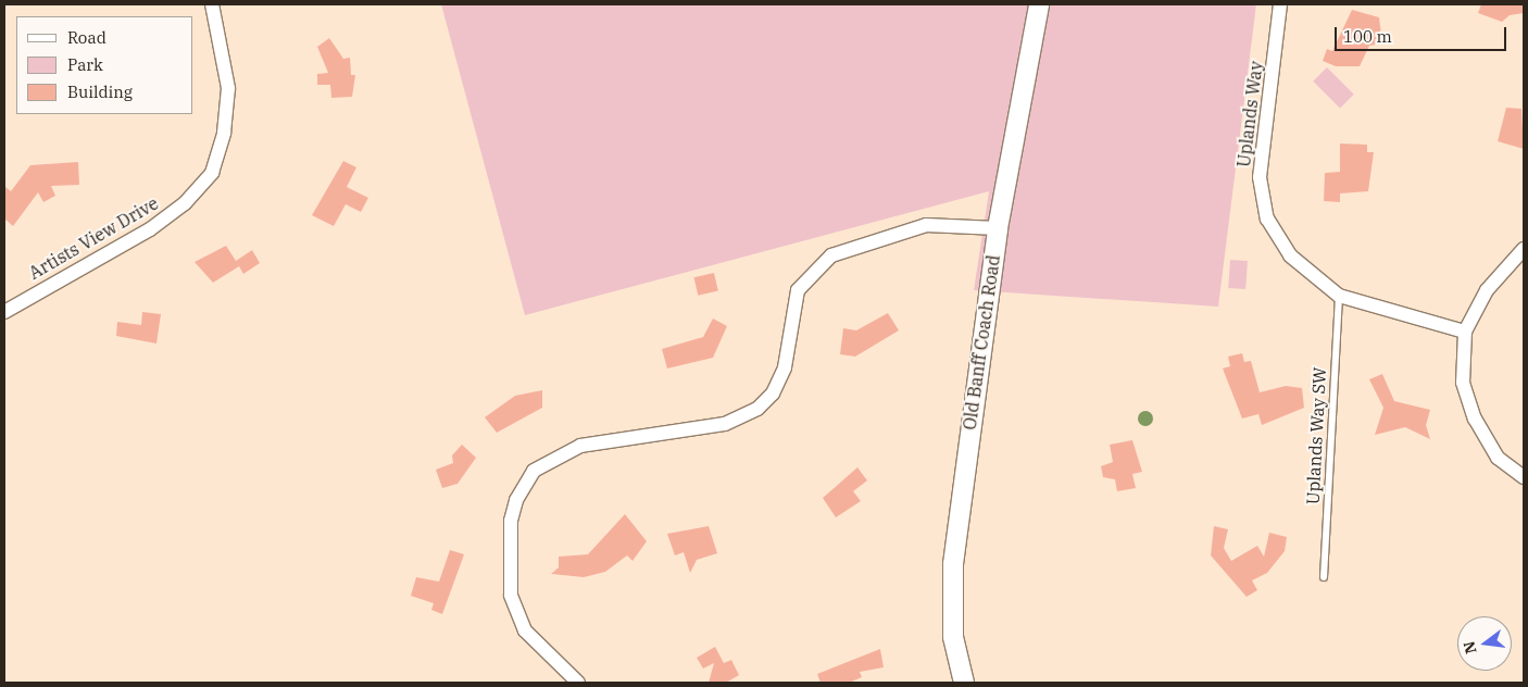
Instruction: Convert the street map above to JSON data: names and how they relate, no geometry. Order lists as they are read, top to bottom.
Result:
{
  "streets": {
    "main road": ["Old Banff Coach Road"],
    "street": ["Uplands Way", "Artists View Drive"],
    "lane": ["Uplands Way SW"]
  },
  "crossings": [
    ["Uplands Way", "Uplands Way SW"]
  ],
  "legend": ["Road", "Park", "Building"],
  "scale_bar": "100 m",
  "north": "left"
}
